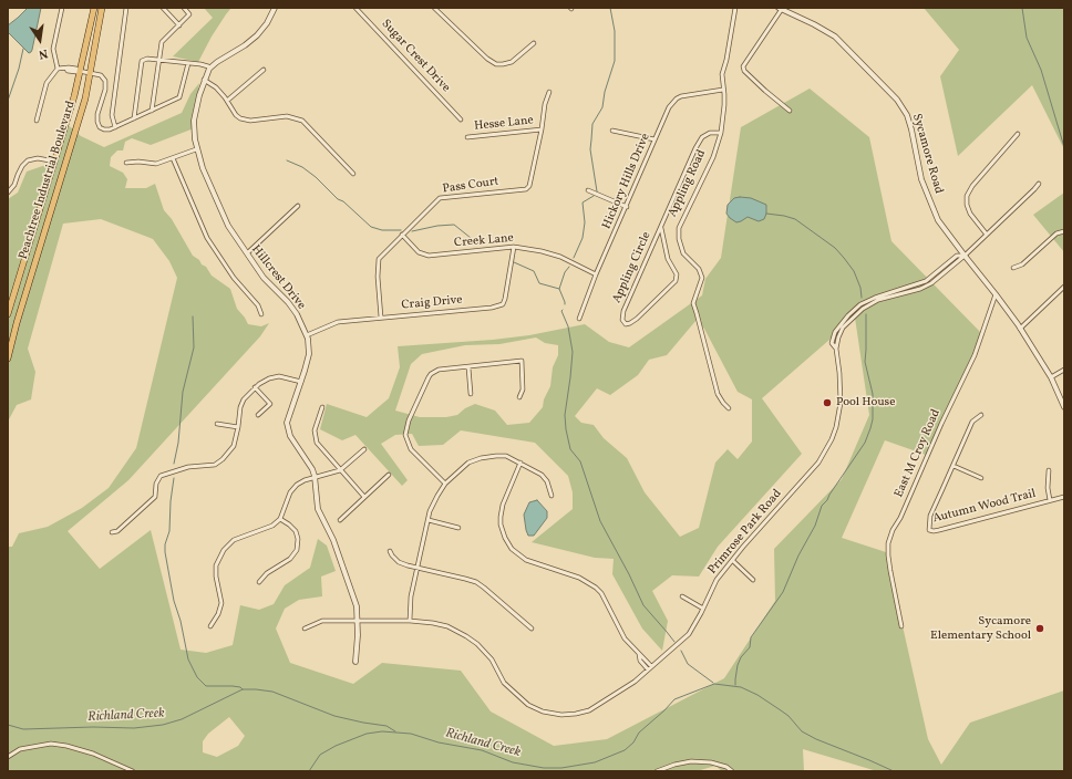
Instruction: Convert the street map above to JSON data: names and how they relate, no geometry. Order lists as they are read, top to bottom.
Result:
{
  "streets": {
    "main road": ["Peachtree Industrial Boulevard"],
    "street": [
      "Sugar Crest Drive",
      "Hesse Lane",
      "Sycamore Road",
      "Hickory Hills Drive",
      "Appling Road",
      "Pass Court",
      "Creek Lane",
      "Appling Circle",
      "Hillcrest Drive",
      "Craig Drive",
      "East M Croy Road",
      "Autumn Wood Trail",
      "Primrose Park Road"
    ]
  },
  "crossings": [
    ["Hesse Lane", "Pass Court"],
    ["Sycamore Road", "East M Croy Road"],
    ["Sycamore Road", "Primrose Park Road"],
    ["Hickory Hills Drive", "Appling Road"],
    ["Hickory Hills Drive", "Creek Lane"],
    ["Appling Road", "Appling Circle"],
    ["Pass Court", "Creek Lane"],
    ["Pass Court", "Craig Drive"],
    ["Creek Lane", "Craig Drive"],
    ["Hillcrest Drive", "Craig Drive"],
    ["Hillcrest Drive", "Primrose Park Road"]
  ],
  "water": ["Richland Creek"],
  "places": ["Pool House", "Sycamore Elementary School"],
  "north": "bottom"
}
